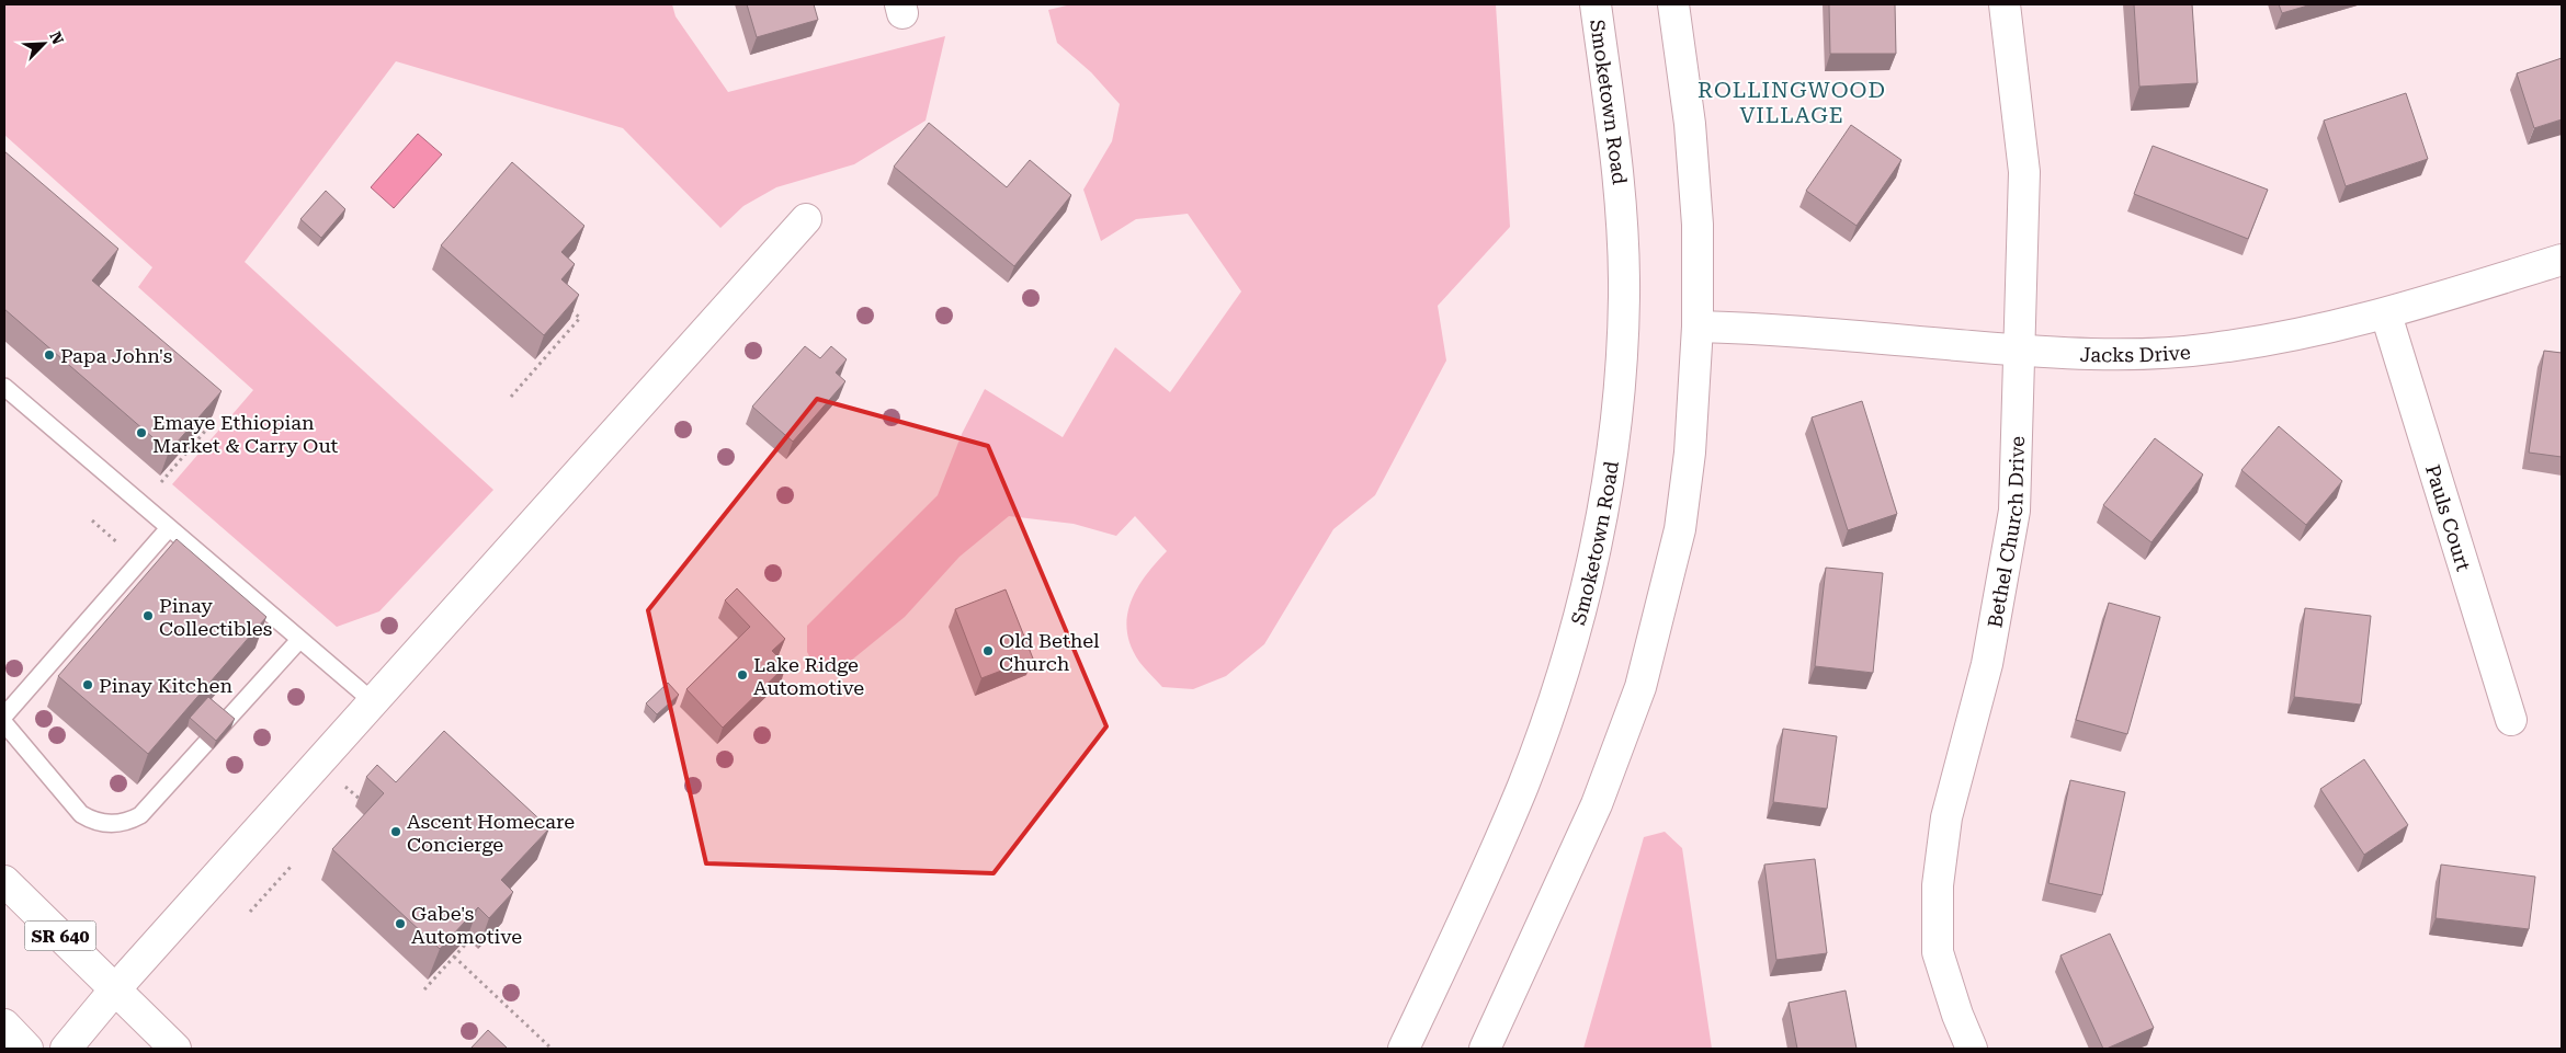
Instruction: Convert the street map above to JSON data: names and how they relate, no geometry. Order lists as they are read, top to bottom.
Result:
{
  "streets": {
    "street": [
      "Smoketown Road",
      "Jacks Drive",
      "Pauls Court",
      "Bethel Church Drive",
      "SR 640"
    ]
  },
  "crossings": [
    ["Jacks Drive", "Pauls Court"],
    ["Jacks Drive", "Bethel Church Drive"]
  ],
  "districts": ["ROLLINGWOOD VILLAGE"],
  "places": [
    "Papa John's",
    "Emaye Ethiopian Market & Carry Out",
    "Pinay Collectibles",
    "Old Bethel Church",
    "Lake Ridge Automotive",
    "Pinay Kitchen",
    "Ascent Homecare Concierge",
    "Gabe's Automotive"
  ],
  "north": "top right"
}
